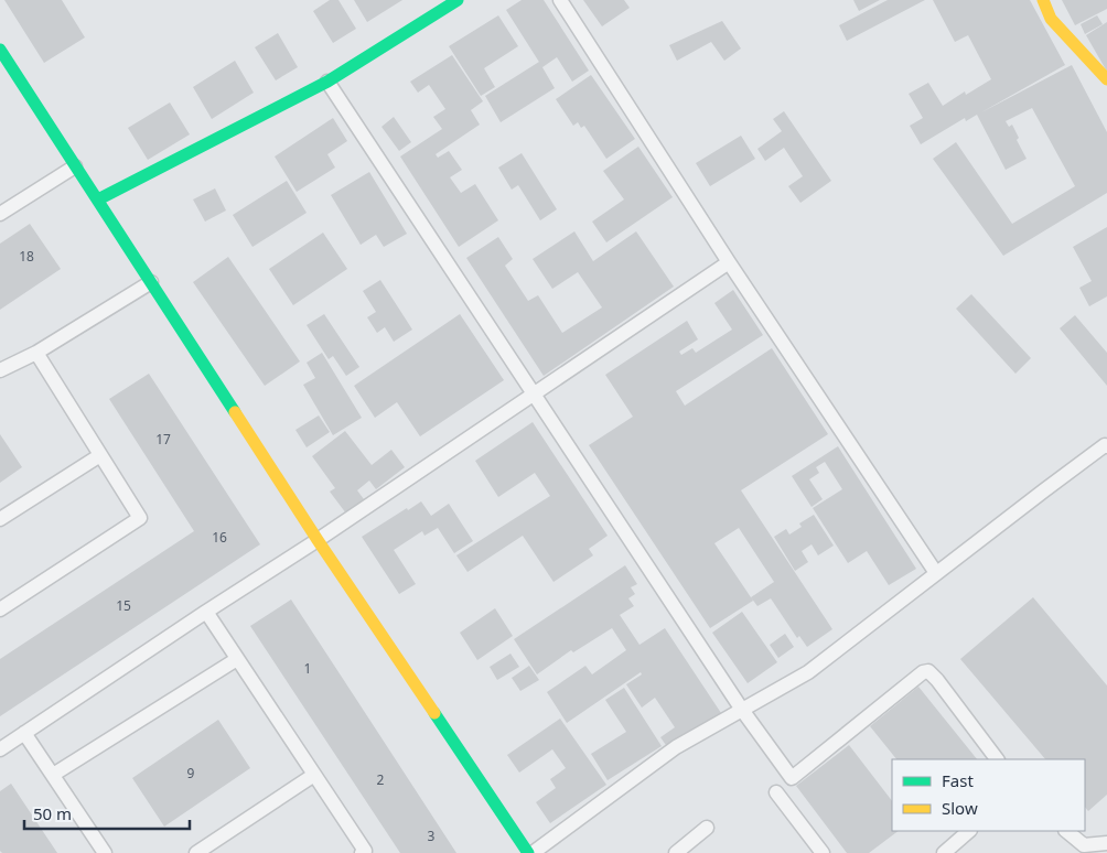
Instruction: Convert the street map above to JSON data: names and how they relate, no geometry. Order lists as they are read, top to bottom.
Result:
{
  "house_numbers": [
    "18",
    "17",
    "16",
    "15",
    "1",
    "9",
    "2",
    "3"
  ],
  "legend": ["Fast", "Slow"],
  "scale_bar": "50 m"
}
